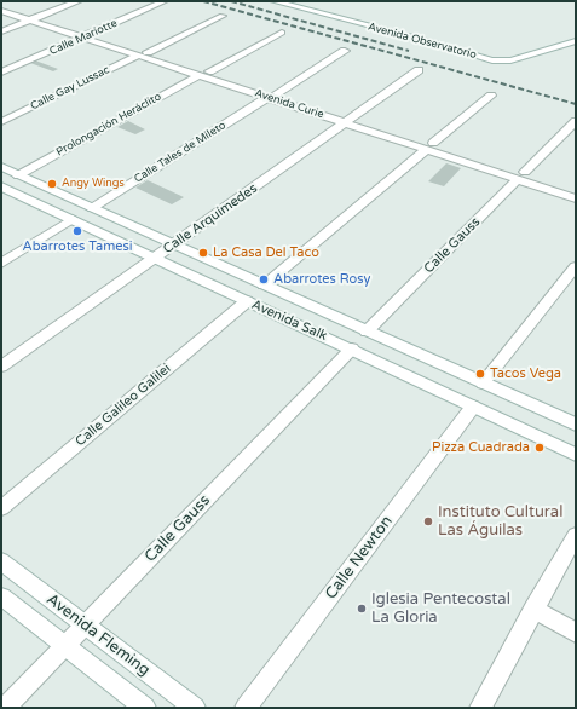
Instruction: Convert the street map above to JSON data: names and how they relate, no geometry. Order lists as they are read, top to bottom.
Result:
{
  "streets": {
    "street": [
      "Calle Mariotte",
      "Avenida Observatorio",
      "Calle Gay Lussac",
      "Avenida Curie",
      "Prolongación Heráclito",
      "Calle Tales de Mileto",
      "Calle Arquímedes",
      "Calle Gauss",
      "Avenida Salk",
      "Calle Galileo Galilei",
      "Calle Newton",
      "Avenida Fleming"
    ]
  },
  "crossings": [
    ["Calle Mariotte", "Avenida Curie"],
    ["Calle Gay Lussac", "Avenida Curie"],
    ["Avenida Curie", "Prolongación Heráclito"],
    ["Avenida Curie", "Calle Tales de Mileto"],
    ["Avenida Curie", "Calle Arquímedes"],
    ["Avenida Curie", "Calle Gauss"],
    ["Prolongación Heráclito", "Avenida Salk"],
    ["Calle Tales de Mileto", "Avenida Salk"],
    ["Calle Arquímedes", "Avenida Salk"],
    ["Calle Gauss", "Avenida Salk"],
    ["Calle Gauss", "Avenida Fleming"],
    ["Avenida Salk", "Calle Galileo Galilei"],
    ["Avenida Salk", "Calle Newton"]
  ],
  "places": [
    "Angy Wings",
    "Abarrotes Tamesi",
    "La Casa Del Taco",
    "Abarrotes Rosy",
    "Tacos Vega",
    "Pizza Cuadrada",
    "Instituto Cultural Las Águilas",
    "Iglesia Pentecostal La Gloria"
  ]
}
